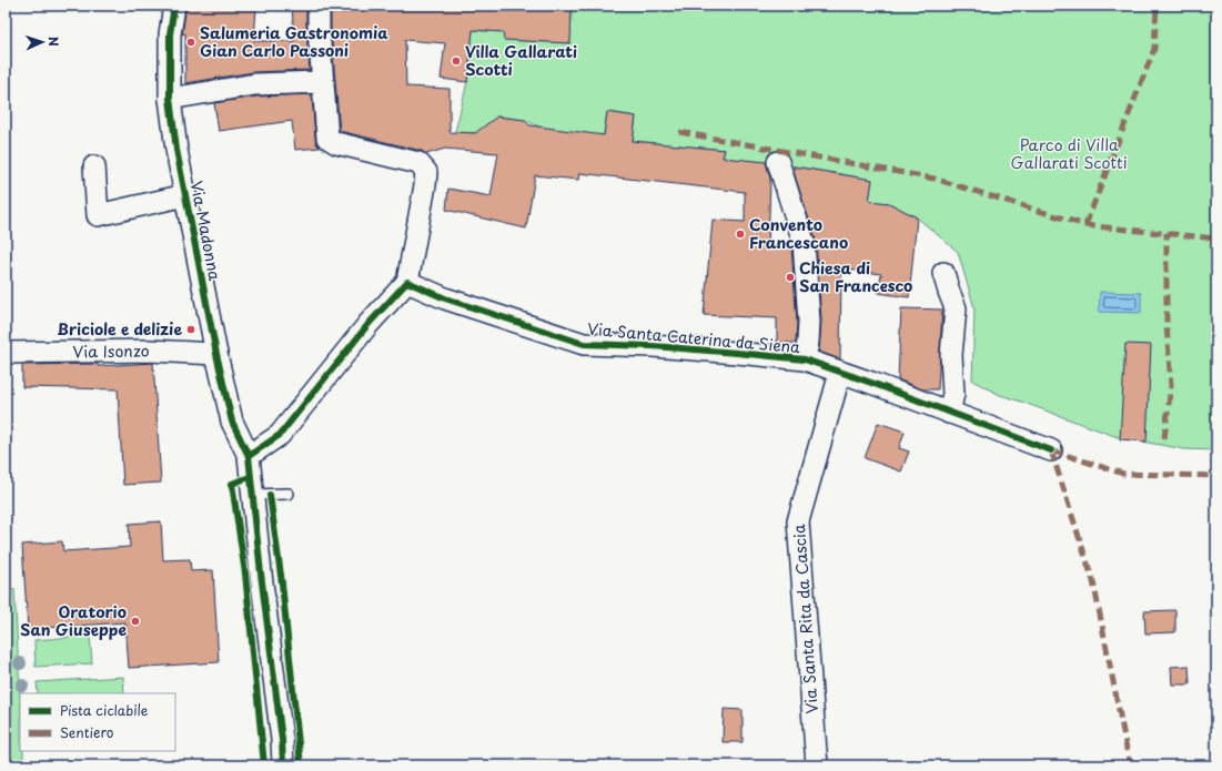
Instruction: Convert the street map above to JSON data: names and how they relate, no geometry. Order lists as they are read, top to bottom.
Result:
{
  "streets": {
    "street": [
      "Via Madonna",
      "Via Santa Caterina da Siena",
      "Via Isonzo",
      "Via Santa Rita da Cascia"
    ]
  },
  "crossings": [
    ["Via Madonna", "Via Isonzo"],
    ["Via Santa Caterina da Siena", "Via Santa Rita da Cascia"]
  ],
  "parks": ["Parco di Villa Gallarati Scotti"],
  "places": [
    "Salumeria Gastronomia Gian Carlo Passoni",
    "Villa Gallarati Scotti",
    "Convento Francescano",
    "Chiesa di San Francesco",
    "Briciole e delizie",
    "Oratorio San Giuseppe"
  ],
  "legend": ["Pista ciclabile", "Sentiero"],
  "north": "right"
}
